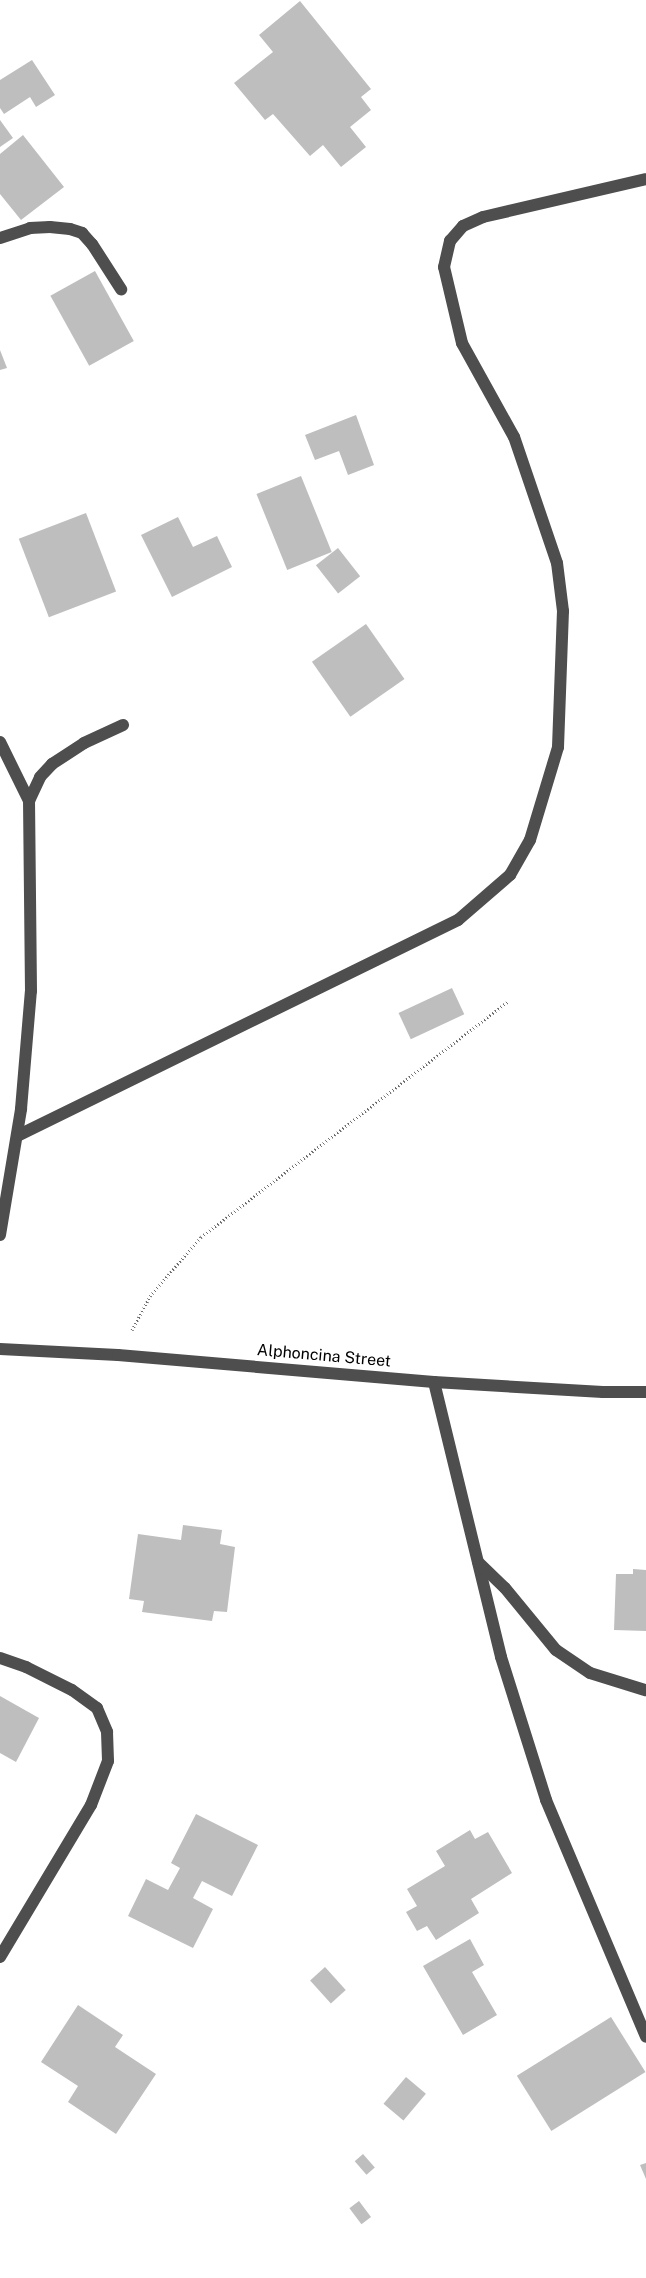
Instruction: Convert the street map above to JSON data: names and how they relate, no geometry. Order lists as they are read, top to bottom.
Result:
{
  "streets": {
    "street": ["Alphoncina Street"]
  }
}
